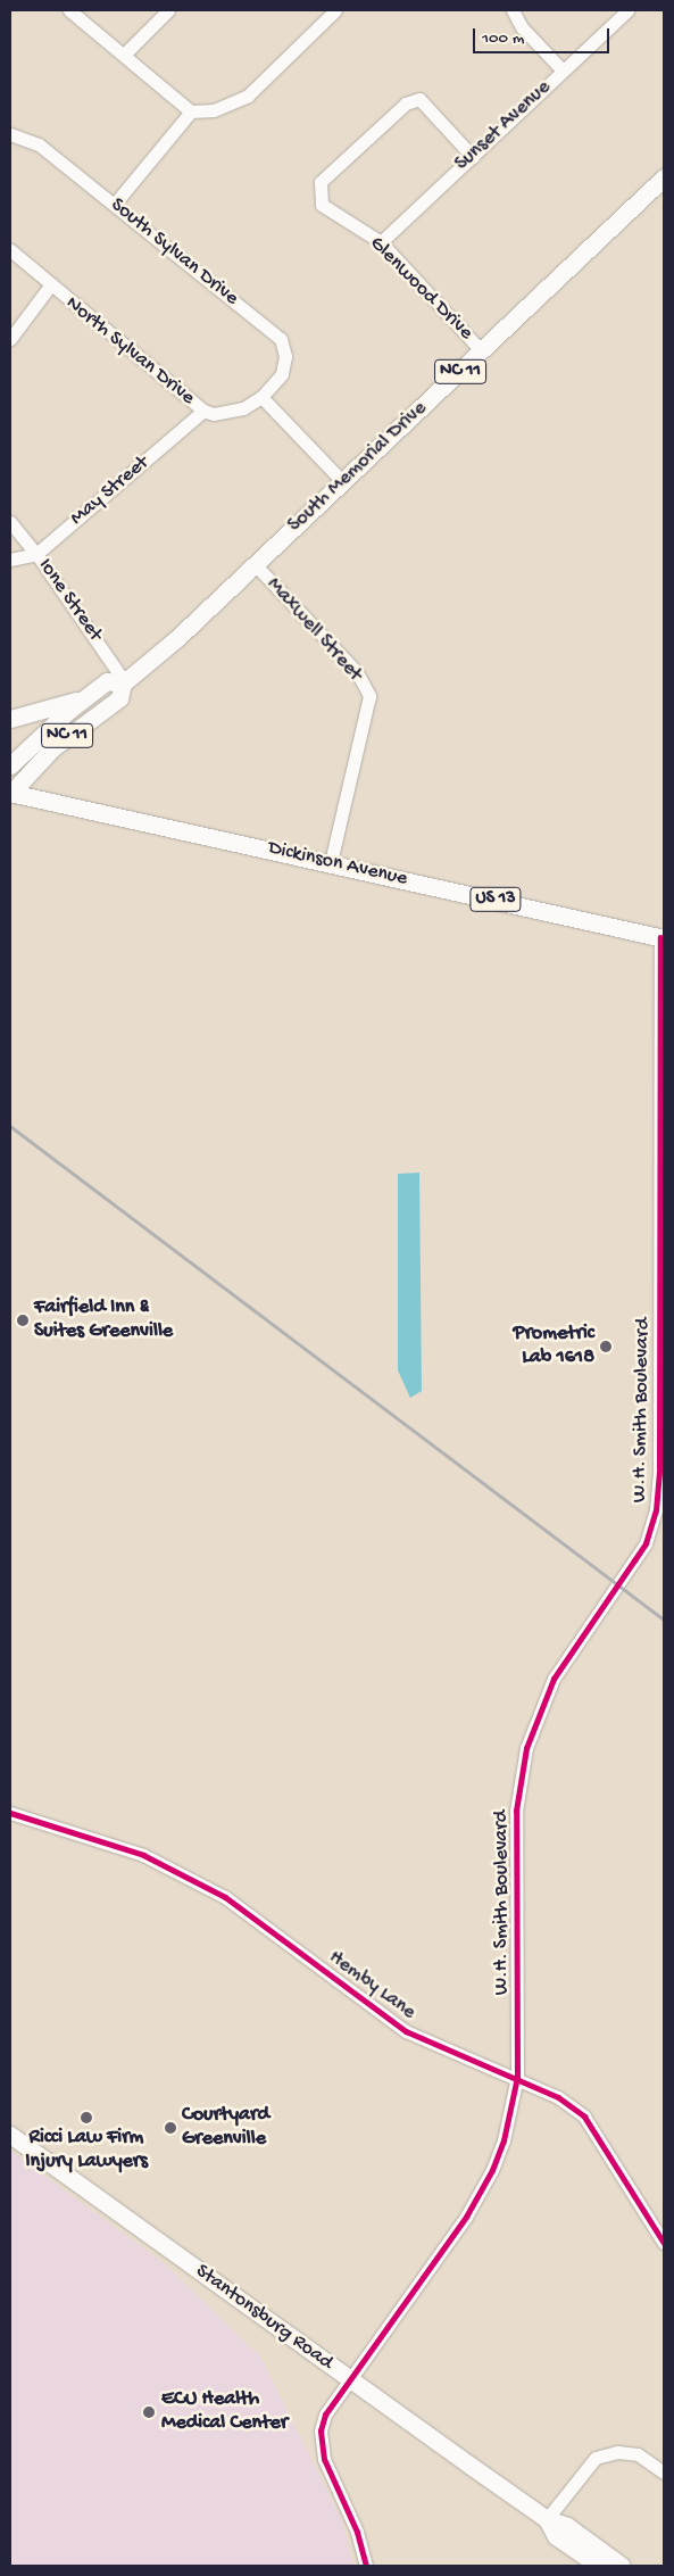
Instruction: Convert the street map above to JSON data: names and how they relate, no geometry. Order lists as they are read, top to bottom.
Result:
{
  "streets": {
    "main road": [
      "NC 11",
      "South Memorial Drive",
      "Dickinson Avenue",
      "US 13",
      "Stantonsburg Road"
    ],
    "street": [
      "Sunset Avenue",
      "South Sylvan Drive",
      "Glenwood Drive",
      "North Sylvan Drive",
      "May Street",
      "Ione Street",
      "Maxwell Street",
      "W.H. Smith Boulevard",
      "Hemby Lane"
    ]
  },
  "crossings": [
    ["Sunset Avenue", "Glenwood Drive"],
    ["South Sylvan Drive", "North Sylvan Drive"],
    ["Glenwood Drive", "South Memorial Drive"],
    ["North Sylvan Drive", "May Street"],
    ["South Memorial Drive", "Ione Street"],
    ["South Memorial Drive", "Maxwell Street"],
    ["South Memorial Drive", "Dickinson Avenue"],
    ["May Street", "Ione Street"],
    ["Maxwell Street", "Dickinson Avenue"],
    ["Dickinson Avenue", "W.H. Smith Boulevard"],
    ["W.H. Smith Boulevard", "Hemby Lane"],
    ["W.H. Smith Boulevard", "Stantonsburg Road"]
  ],
  "places": [
    "Fairfield Inn & Suites Greenville",
    "Prometric Lab 1618",
    "Ricci Law Firm Injury Lawyers",
    "Courtyard Greenville",
    "ECU Health Medical Center"
  ],
  "scale_bar": "100 m"
}
